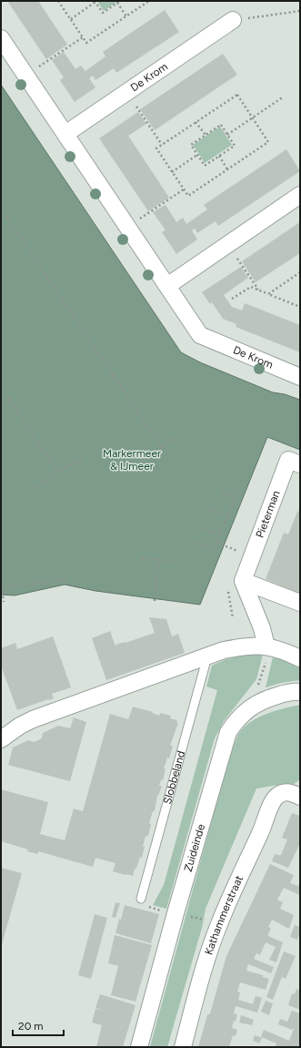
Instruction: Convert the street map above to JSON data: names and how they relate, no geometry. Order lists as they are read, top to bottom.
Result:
{
  "streets": {
    "street": [
      "De Krom",
      "Pieterman",
      "Zuideinde",
      "Kathammerstraat"
    ],
    "lane": ["Slobbeland"]
  },
  "parks": ["Markermeer & IJmeer"],
  "scale_bar": "20 m"
}
